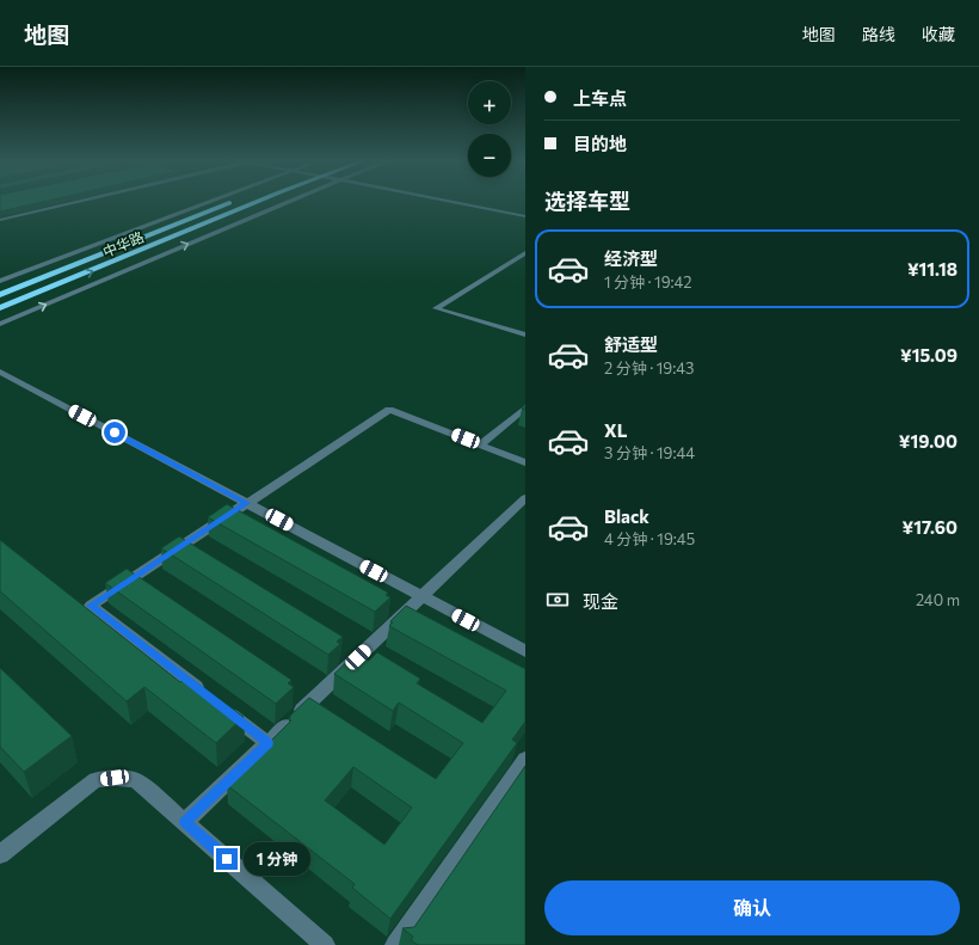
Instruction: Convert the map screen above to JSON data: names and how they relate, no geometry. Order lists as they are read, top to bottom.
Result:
{
  "streets": {
    "highway": ["中华路"]
  },
  "page": {
    "header": "地图",
    "nav": ["地图", "路线", "收藏"],
    "banner": ["上车点", "目的地"],
    "map_buttons": ["+", "−"],
    "heading": "选择车型",
    "list": [
      {
        "name": "经济型",
        "note": "1 分钟 · 19:42",
        "value": "¥11.18"
      },
      {
        "name": "舒适型",
        "note": "2 分钟 · 19:43",
        "value": "¥15.09"
      },
      {
        "name": "XL",
        "note": "3 分钟 · 19:44",
        "value": "¥19.00"
      },
      {
        "name": "Black",
        "note": "4 分钟 · 19:45",
        "value": "¥17.60"
      }
    ],
    "pay": ["现金", "240 m"],
    "bubble": "1 分钟",
    "buttons": "确认"
  }
}
